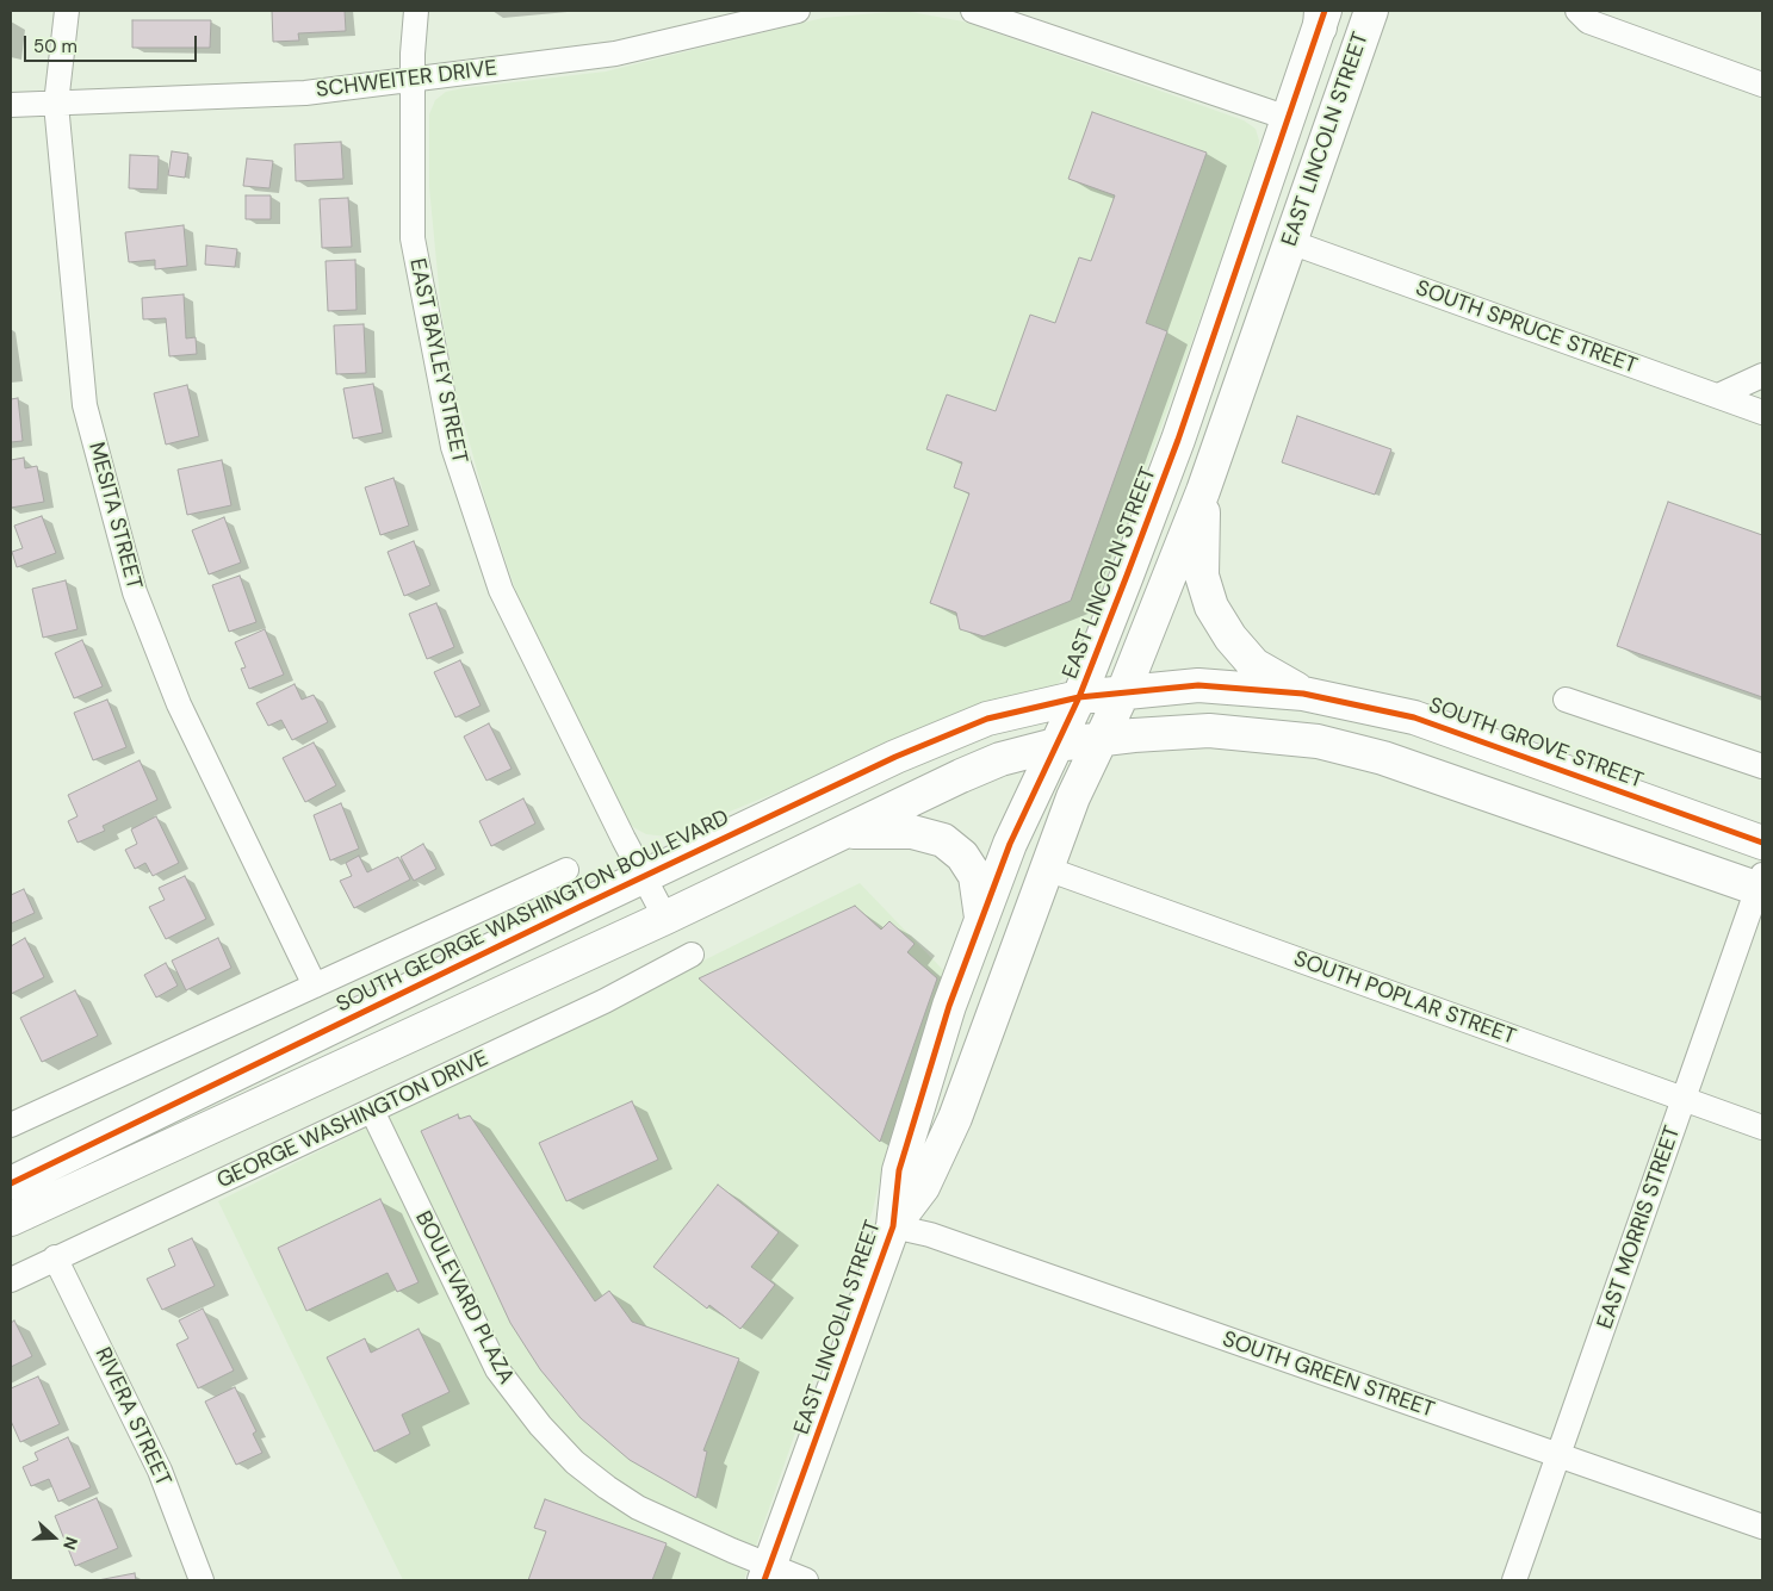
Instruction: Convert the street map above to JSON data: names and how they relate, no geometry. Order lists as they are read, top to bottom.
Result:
{
  "streets": {
    "street": [
      "SCHWEITER DRIVE",
      "EAST LINCOLN STREET",
      "SOUTH SPRUCE STREET",
      "EAST BAYLEY STREET",
      "MESITA STREET",
      "SOUTH GROVE STREET",
      "SOUTH GEORGE WASHINGTON BOULEVARD",
      "SOUTH POPLAR STREET",
      "GEORGE WASHINGTON DRIVE",
      "EAST MORRIS STREET",
      "BOULEVARD PLAZA",
      "SOUTH GREEN STREET",
      "RIVERA STREET"
    ]
  },
  "crossings": [
    ["SCHWEITER DRIVE", "EAST BAYLEY STREET"],
    ["SCHWEITER DRIVE", "MESITA STREET"],
    ["EAST LINCOLN STREET", "SOUTH SPRUCE STREET"],
    ["EAST LINCOLN STREET", "SOUTH GROVE STREET"],
    ["EAST LINCOLN STREET", "SOUTH GEORGE WASHINGTON BOULEVARD"],
    ["EAST LINCOLN STREET", "SOUTH POPLAR STREET"],
    ["EAST LINCOLN STREET", "BOULEVARD PLAZA"],
    ["EAST LINCOLN STREET", "SOUTH GREEN STREET"],
    ["EAST BAYLEY STREET", "SOUTH GEORGE WASHINGTON BOULEVARD"],
    ["SOUTH GROVE STREET", "SOUTH GEORGE WASHINGTON BOULEVARD"],
    ["SOUTH POPLAR STREET", "EAST MORRIS STREET"],
    ["GEORGE WASHINGTON DRIVE", "BOULEVARD PLAZA"],
    ["GEORGE WASHINGTON DRIVE", "RIVERA STREET"],
    ["EAST MORRIS STREET", "SOUTH GREEN STREET"]
  ],
  "scale_bar": "50 m",
  "north": "right"
}
